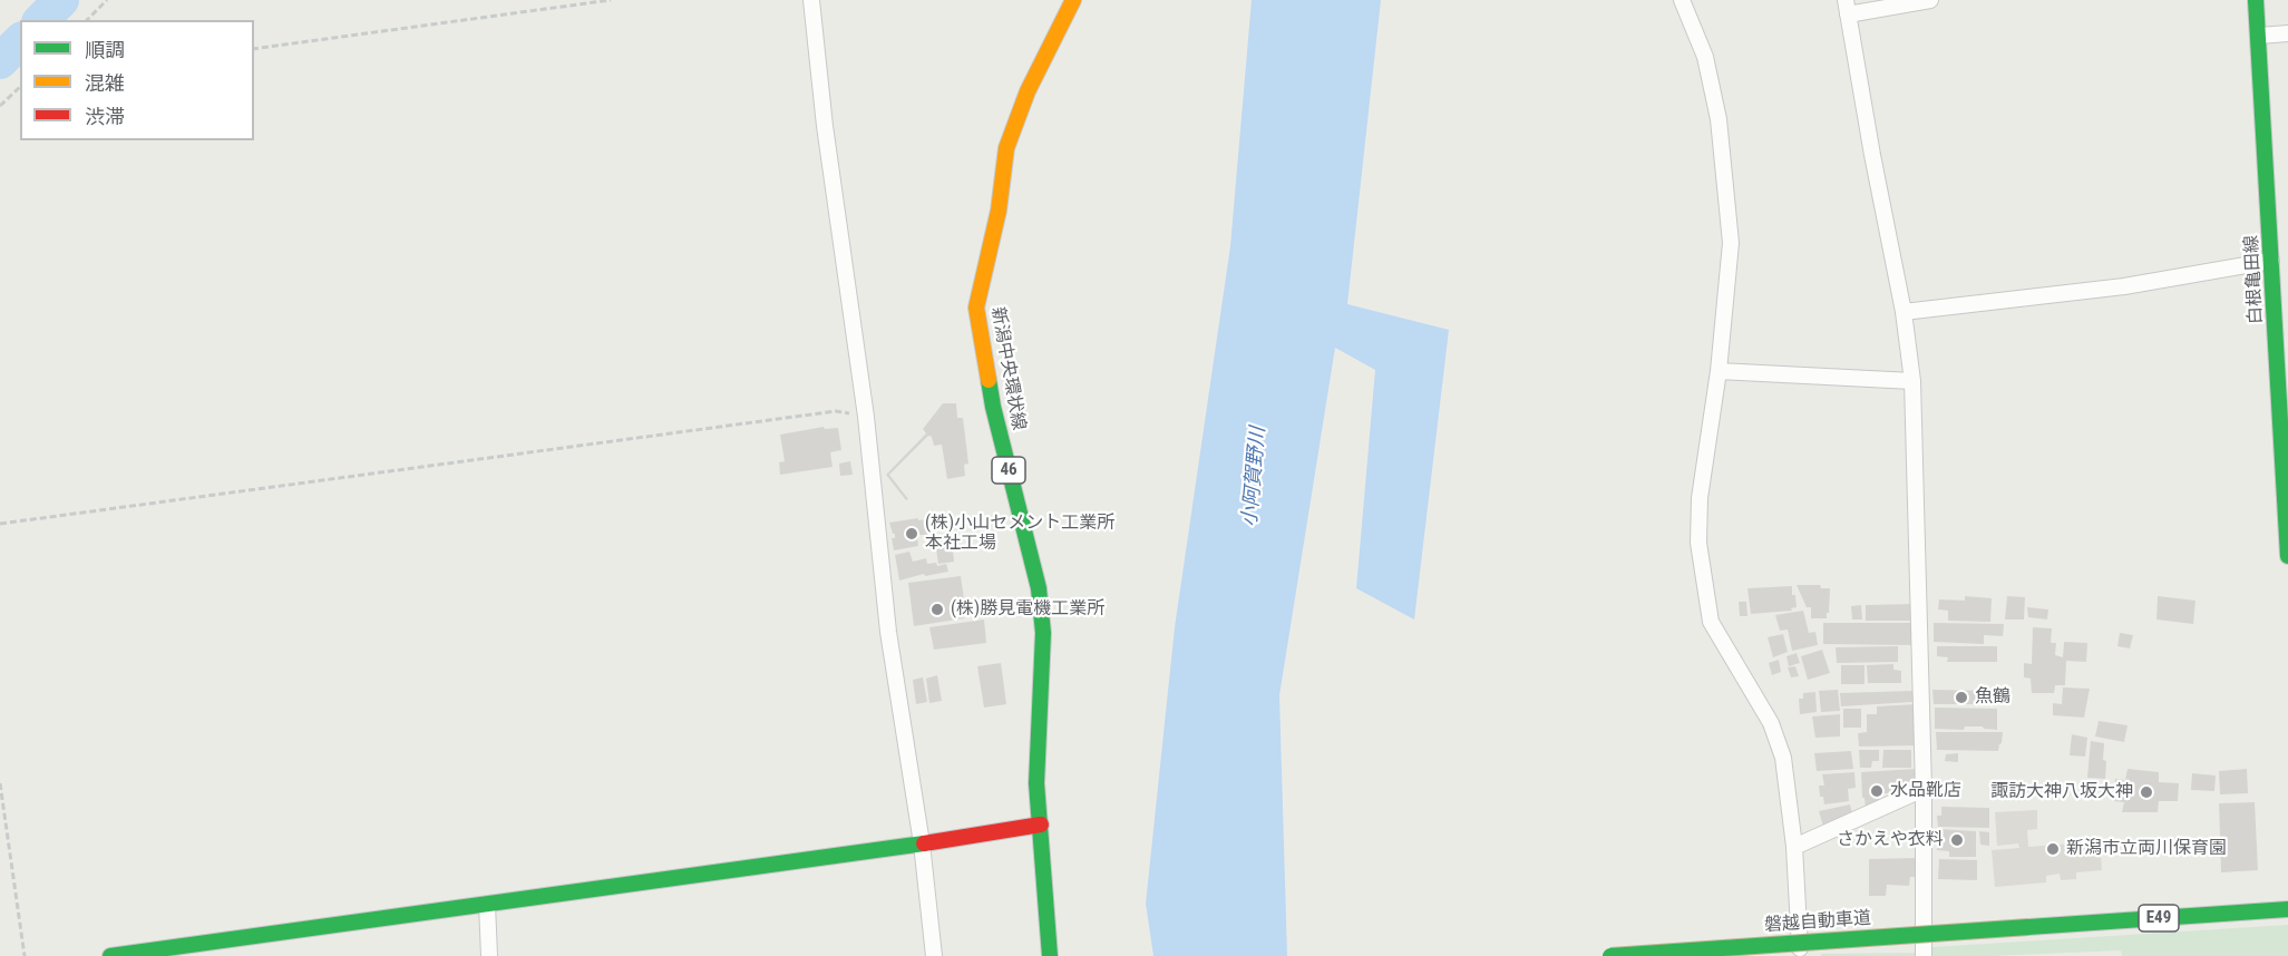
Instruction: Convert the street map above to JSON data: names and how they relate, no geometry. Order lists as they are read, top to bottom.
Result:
{
  "streets": {
    "main road": [
      "白根亀田線",
      "新潟中央環状線",
      "46",
      "E49",
      "磐越自動車道"
    ]
  },
  "water": ["小阿賀野川"],
  "places": [
    "(株)小山セメント工業所 本社工場",
    "(株)勝見電機工業所",
    "魚鶴",
    "水品靴店",
    "諏訪大神八坂大神",
    "さかえや衣料",
    "新潟市立両川保育園"
  ],
  "legend": ["順調", "混雑", "渋滞"]
}
